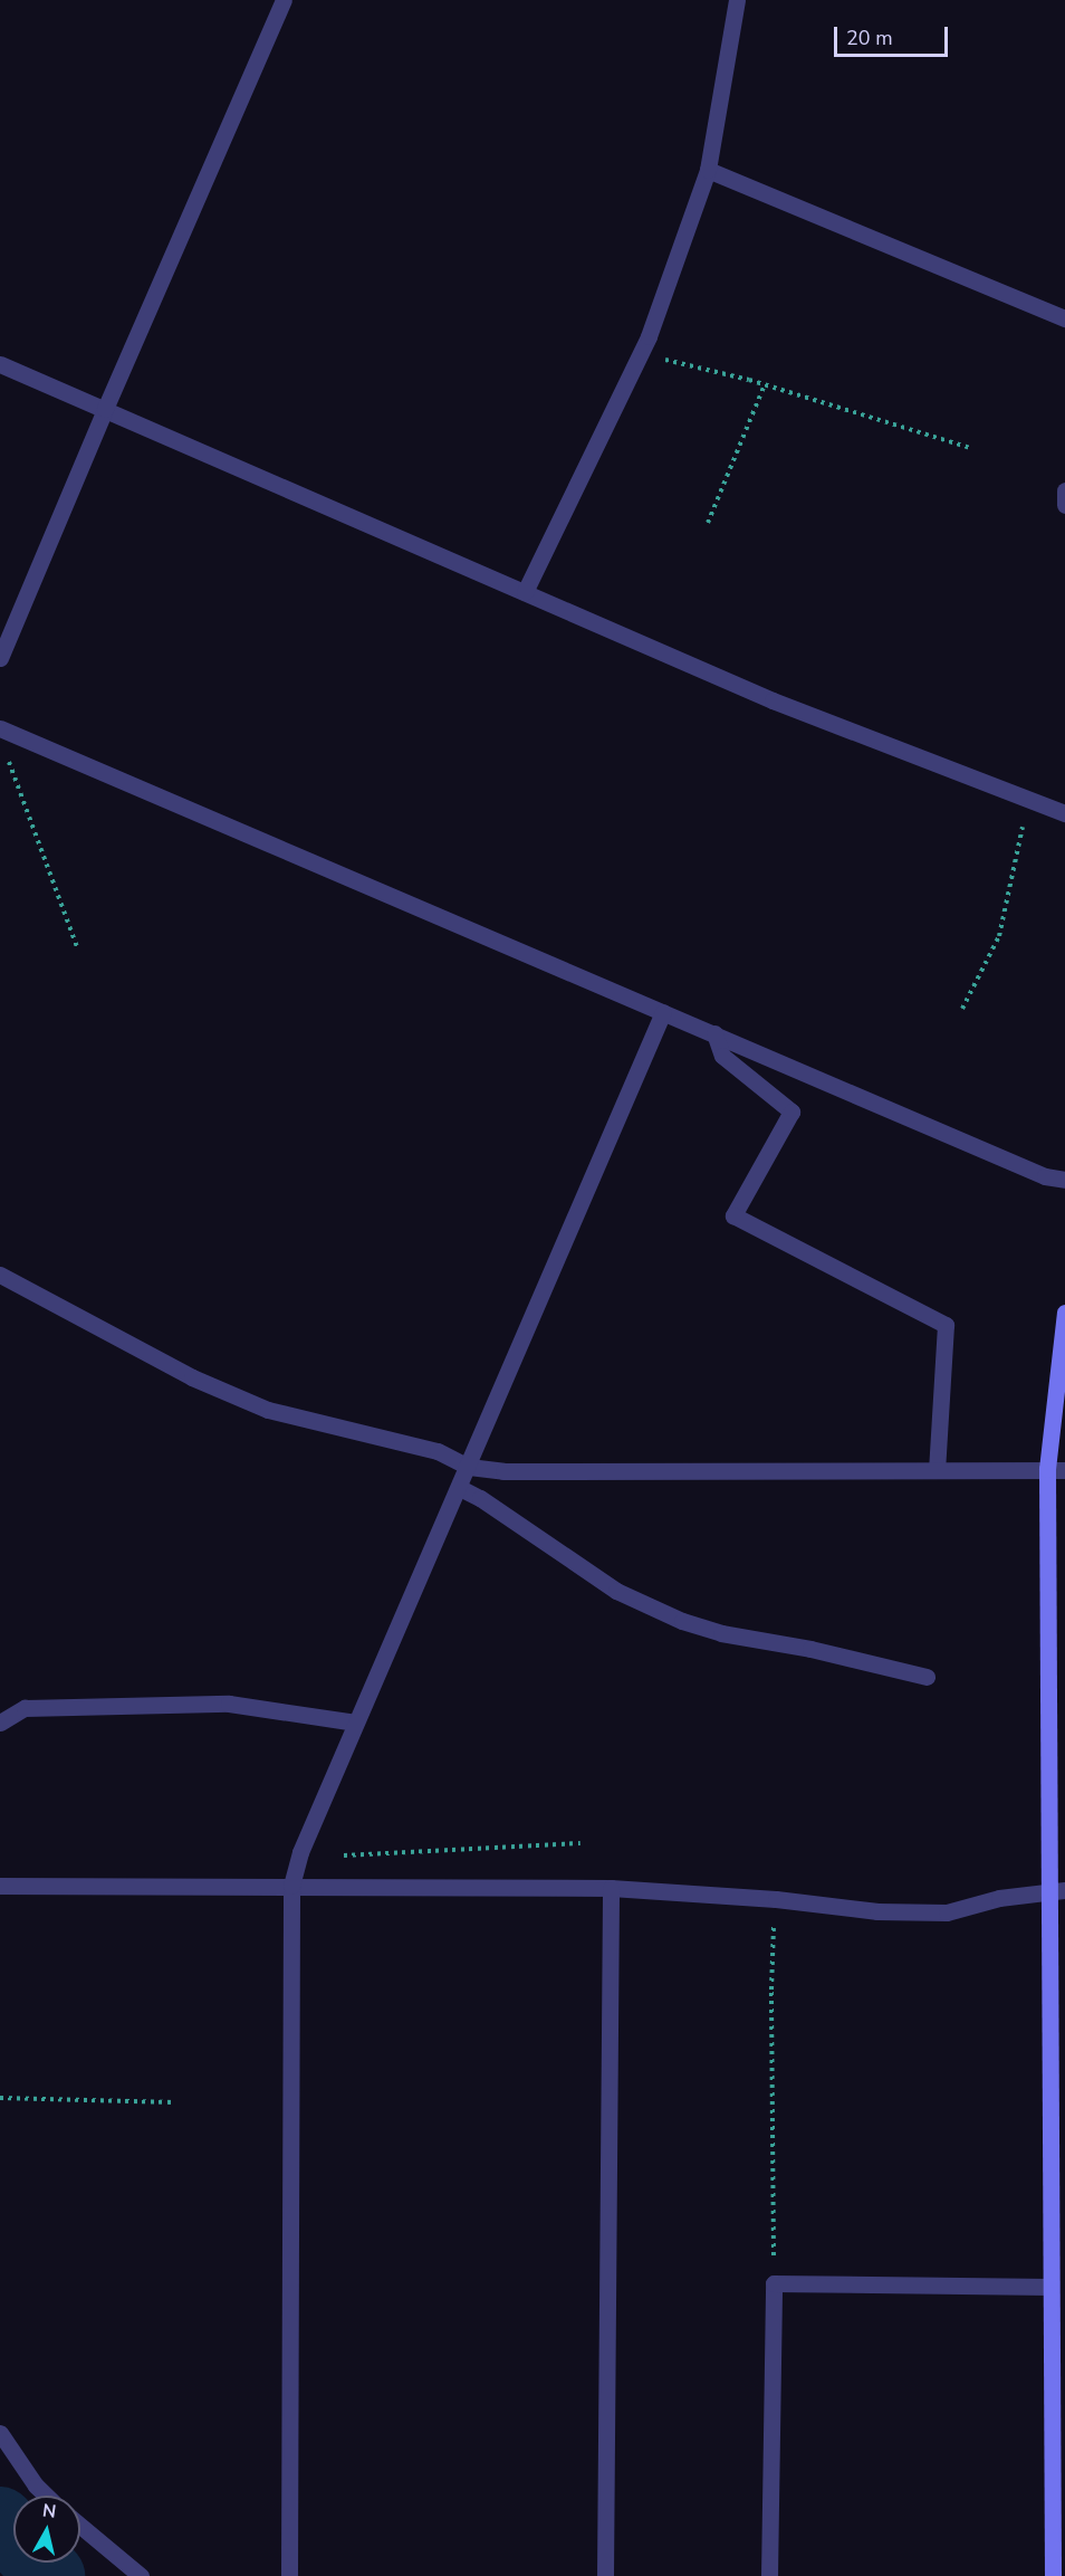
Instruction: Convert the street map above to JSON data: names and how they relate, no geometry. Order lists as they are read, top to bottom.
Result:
{
  "scale_bar": "20 m",
  "north": "top"
}
